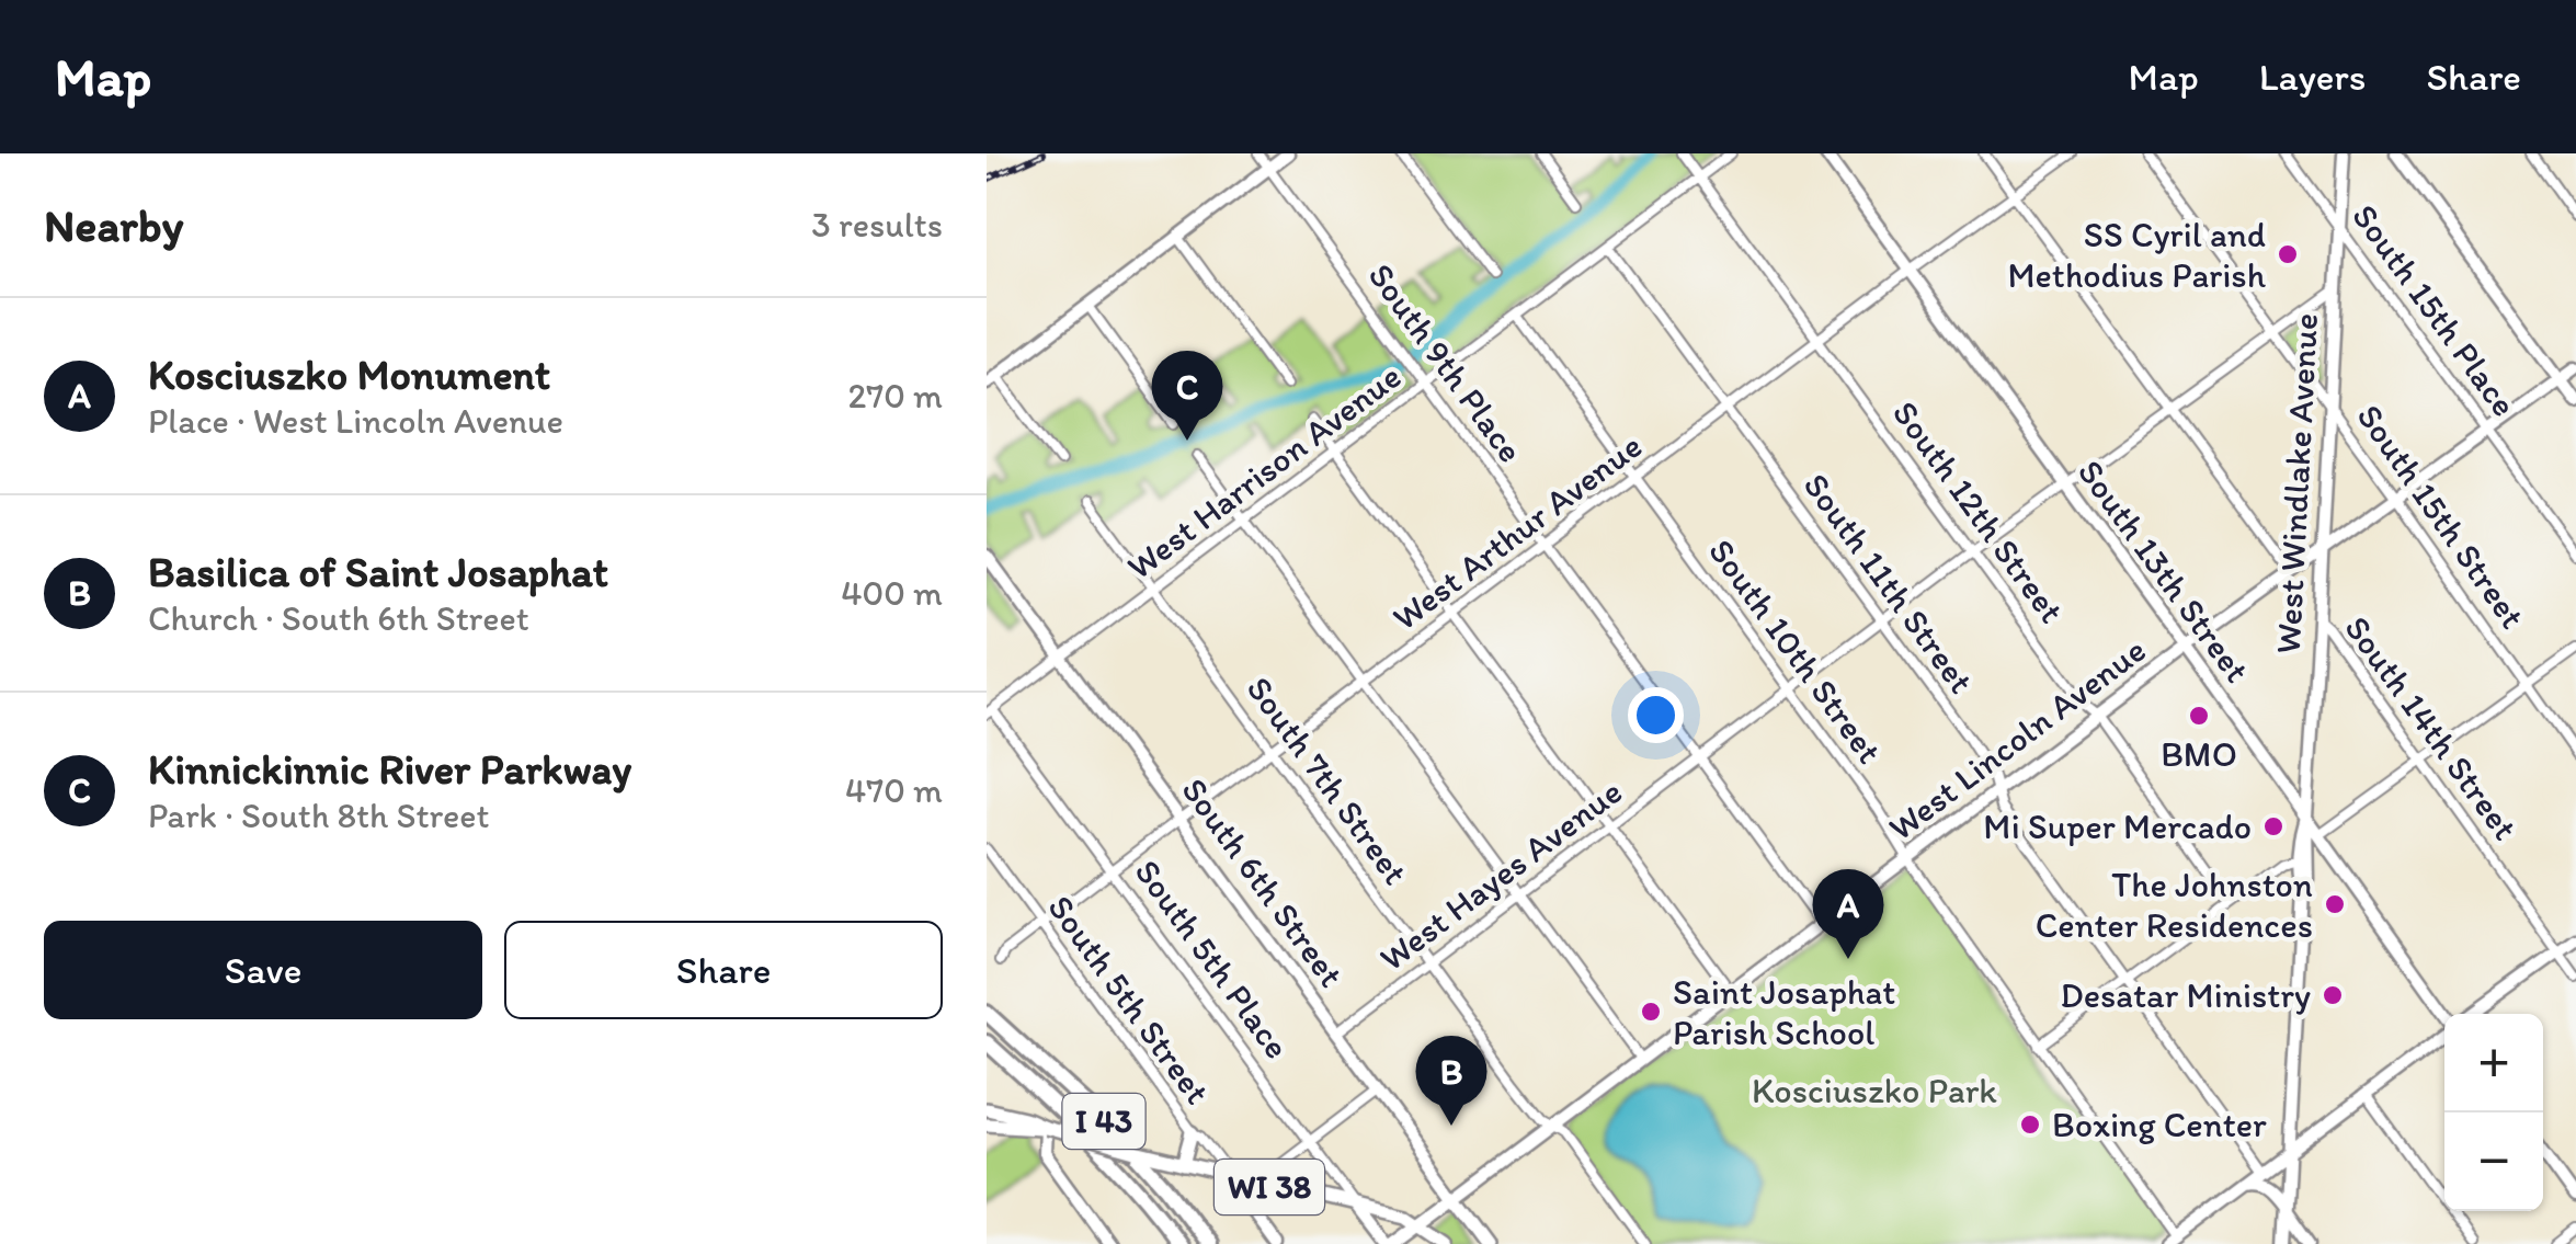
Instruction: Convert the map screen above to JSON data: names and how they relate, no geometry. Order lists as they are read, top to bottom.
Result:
{
  "streets": {
    "highway": ["I 43"],
    "main road": [
      "West Lincoln Avenue",
      "South 6th Street",
      "South 5th Place",
      "WI 38"
    ],
    "street": [
      "South 15th Place",
      "South 9th Place",
      "West Harrison Avenue",
      "West Windlake Avenue",
      "South 12th Street",
      "South 15th Street",
      "West Arthur Avenue",
      "South 13th Street",
      "South 11th Street",
      "South 10th Street",
      "South 14th Street",
      "South 7th Street",
      "West Hayes Avenue",
      "South 5th Street"
    ]
  },
  "crossings": [
    ["South 15th Place", "West Windlake Avenue"],
    ["South 15th Place", "West Lincoln Avenue"],
    ["South 9th Place", "West Harrison Avenue"],
    ["South 9th Place", "West Arthur Avenue"],
    ["South 9th Place", "West Lincoln Avenue"],
    ["South 9th Place", "West Hayes Avenue"],
    ["West Harrison Avenue", "South 12th Street"],
    ["West Harrison Avenue", "South 11th Street"],
    ["West Harrison Avenue", "South 10th Street"],
    ["West Harrison Avenue", "South 7th Street"],
    ["West Harrison Avenue", "South 6th Street"],
    ["West Harrison Avenue", "South 5th Place"],
    ["West Windlake Avenue", "South 15th Street"],
    ["West Windlake Avenue", "South 13th Street"],
    ["West Windlake Avenue", "South 14th Street"],
    ["West Windlake Avenue", "West Lincoln Avenue"],
    ["West Windlake Avenue", "West Hayes Avenue"],
    ["South 12th Street", "West Arthur Avenue"],
    ["South 12th Street", "West Lincoln Avenue"],
    ["South 12th Street", "West Hayes Avenue"],
    ["South 15th Street", "West Lincoln Avenue"],
    ["South 15th Street", "West Hayes Avenue"],
    ["West Arthur Avenue", "South 13th Street"],
    ["West Arthur Avenue", "South 11th Street"],
    ["West Arthur Avenue", "South 10th Street"],
    ["West Arthur Avenue", "South 7th Street"],
    ["West Arthur Avenue", "South 6th Street"],
    ["West Arthur Avenue", "South 5th Place"],
    ["West Arthur Avenue", "South 5th Street"],
    ["South 13th Street", "West Lincoln Avenue"],
    ["South 13th Street", "West Hayes Avenue"],
    ["South 11th Street", "West Lincoln Avenue"],
    ["South 11th Street", "West Hayes Avenue"],
    ["South 10th Street", "West Lincoln Avenue"],
    ["South 10th Street", "West Hayes Avenue"],
    ["West Lincoln Avenue", "South 7th Street"],
    ["West Lincoln Avenue", "South 6th Street"],
    ["West Lincoln Avenue", "WI 38"],
    ["South 7th Street", "West Hayes Avenue"],
    ["West Hayes Avenue", "South 6th Street"],
    ["South 5th Place", "WI 38"],
    ["South 5th Street", "WI 38"]
  ],
  "parks": ["Kosciuszko Park"],
  "places": [
    "SS Cyril and Methodius Parish",
    "BMO",
    "Mi Super Mercado",
    "The Johnston Center Residences",
    "Desatar Ministry",
    "Saint Josaphat Parish School",
    "Boxing Center"
  ],
  "page": {
    "header": "Map",
    "nav": ["Map", "Layers", "Share"],
    "heading": ["Nearby", "3 results"],
    "list": [
      {
        "mark": "A",
        "name": "Kosciuszko Monument",
        "note": "Place · West Lincoln Avenue",
        "value": "270 m"
      },
      {
        "mark": "B",
        "name": "Basilica of Saint Josaphat",
        "note": "Church · South 6th Street",
        "value": "400 m"
      },
      {
        "mark": "C",
        "name": "Kinnickinnic River Parkway",
        "note": "Park · South 8th Street",
        "value": "470 m"
      }
    ],
    "pins": ["C", "A", "B"],
    "buttons": ["Save", "Share"],
    "map_buttons": ["+", "−"]
  }
}
